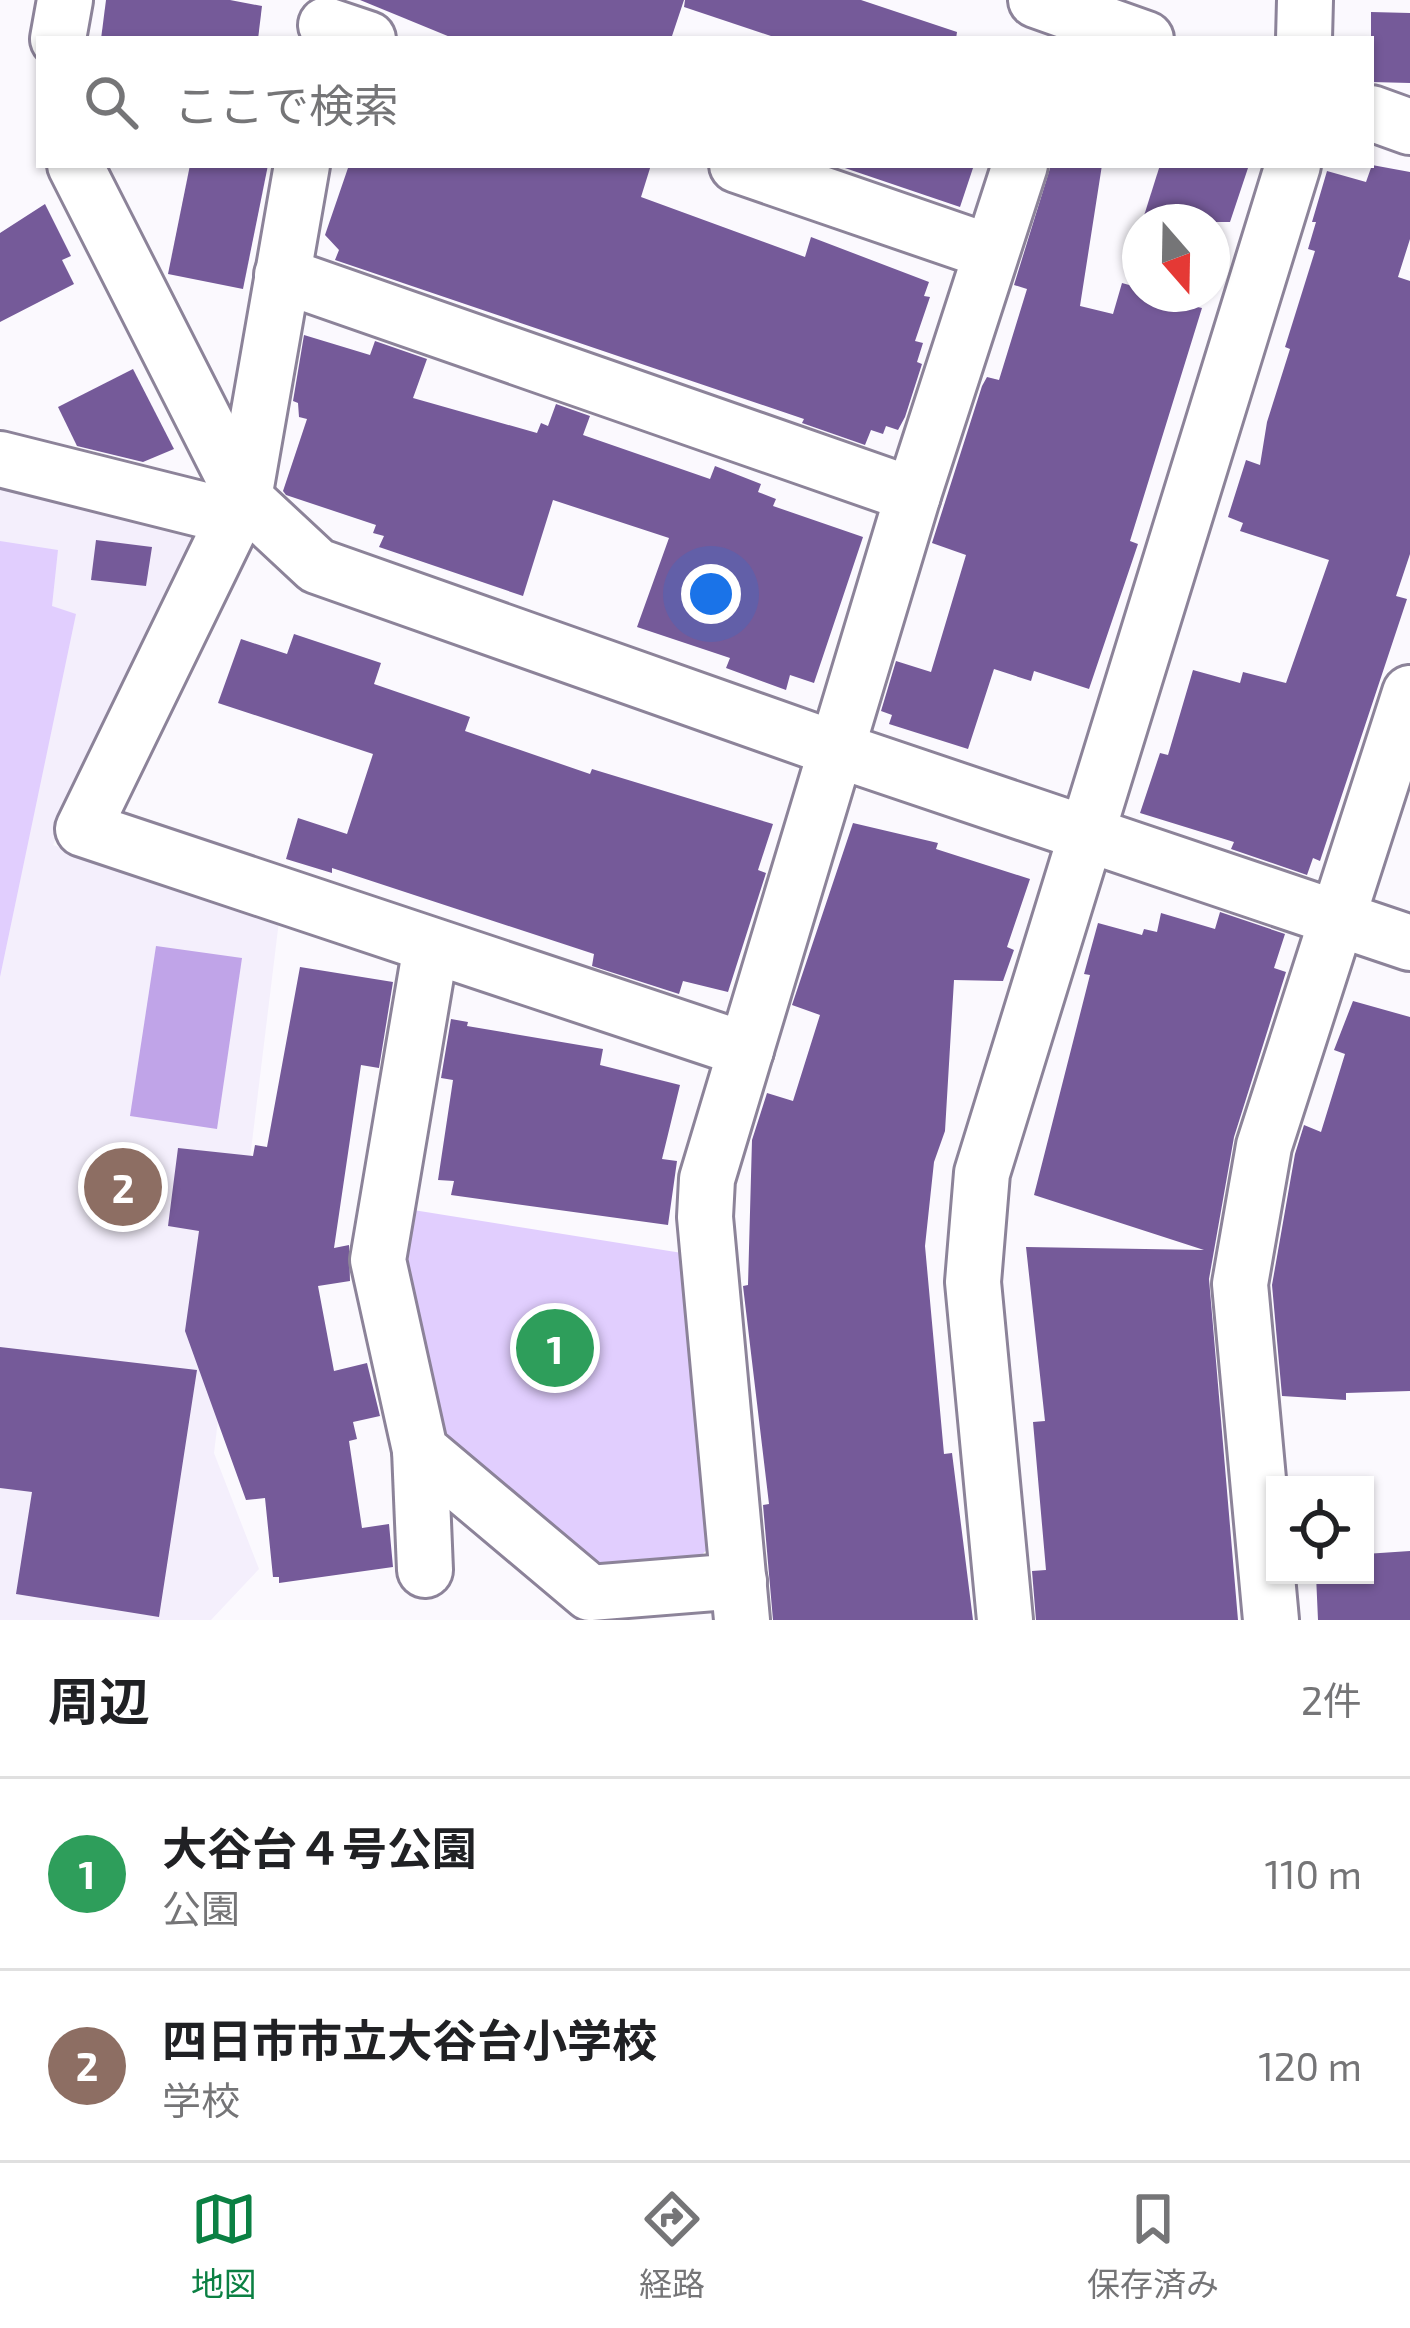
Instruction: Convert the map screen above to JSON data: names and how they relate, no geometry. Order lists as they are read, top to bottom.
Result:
{
  "north": "bottom",
  "page": {
    "search": "ここで検索",
    "pins": ["2", "1"],
    "heading": ["周辺", "2件"],
    "list": [
      {
        "mark": "1",
        "name": "大谷台４号公園",
        "note": "公園",
        "value": "110 m"
      },
      {
        "mark": "2",
        "name": "四日市市立大谷台小学校",
        "note": "学校",
        "value": "120 m"
      }
    ],
    "nav": ["地図", "経路", "保存済み"]
  }
}
